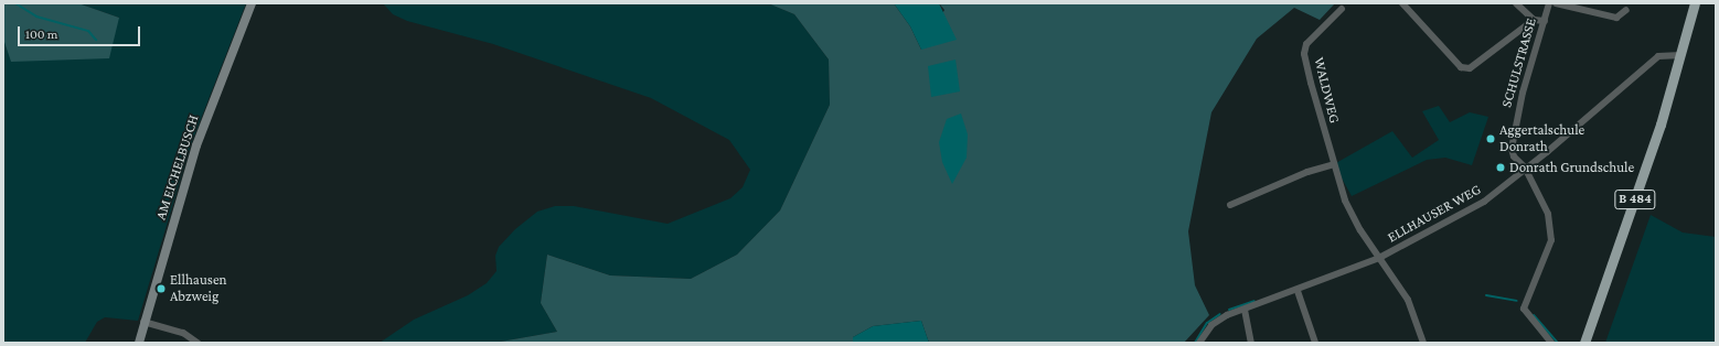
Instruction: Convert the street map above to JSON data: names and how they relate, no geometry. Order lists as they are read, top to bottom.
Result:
{
  "streets": {
    "main road": ["B 484"],
    "street": [
      "SCHULSTRASSE",
      "WALDWEG",
      "AM EICHELBUSCH",
      "ELLHAUSER WEG"
    ]
  },
  "crossings": [
    ["SCHULSTRASSE", "ELLHAUSER WEG"],
    ["WALDWEG", "ELLHAUSER WEG"],
    ["B 484", "ELLHAUSER WEG"]
  ],
  "places": ["Aggertalschule Donrath", "Donrath Grundschule", "Ellhausen Abzweig"],
  "scale_bar": "100 m"
}
